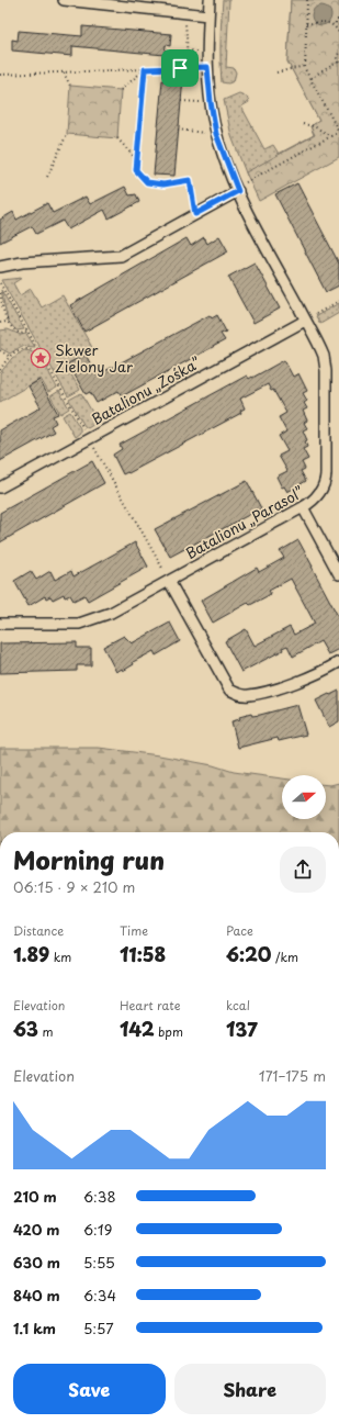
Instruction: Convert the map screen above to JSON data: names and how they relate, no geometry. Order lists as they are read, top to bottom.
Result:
{
  "streets": {
    "street": ["Batalionu „Zośka”", "Batalionu „Parasol”"]
  },
  "crossings": [
    ["Batalionu „Zośka”", "Batalionu „Parasol”"]
  ],
  "places": {
    "place": ["Skwer Zielony Jar"]
  },
  "north": "right",
  "page": {
    "heading": ["Morning run", "06:15 · 9 × 210 m"],
    "stats": [
      ["Distance", "1.89 km"],
      ["Time", "11:58"],
      ["Pace", "6:20 /km"],
      ["Elevation", "63 m"],
      ["Heart rate", "142 bpm"],
      ["kcal", "137"]
    ],
    "chart": ["Elevation", "171–175 m"],
    "list": [
      {
        "name": "210 m",
        "note": "6:38"
      },
      {
        "name": "420 m",
        "note": "6:19"
      },
      {
        "name": "630 m",
        "note": "5:55"
      },
      {
        "name": "840 m",
        "note": "6:34"
      },
      {
        "name": "1.1 km",
        "note": "5:57"
      }
    ],
    "buttons": ["Save", "Share"]
  }
}
